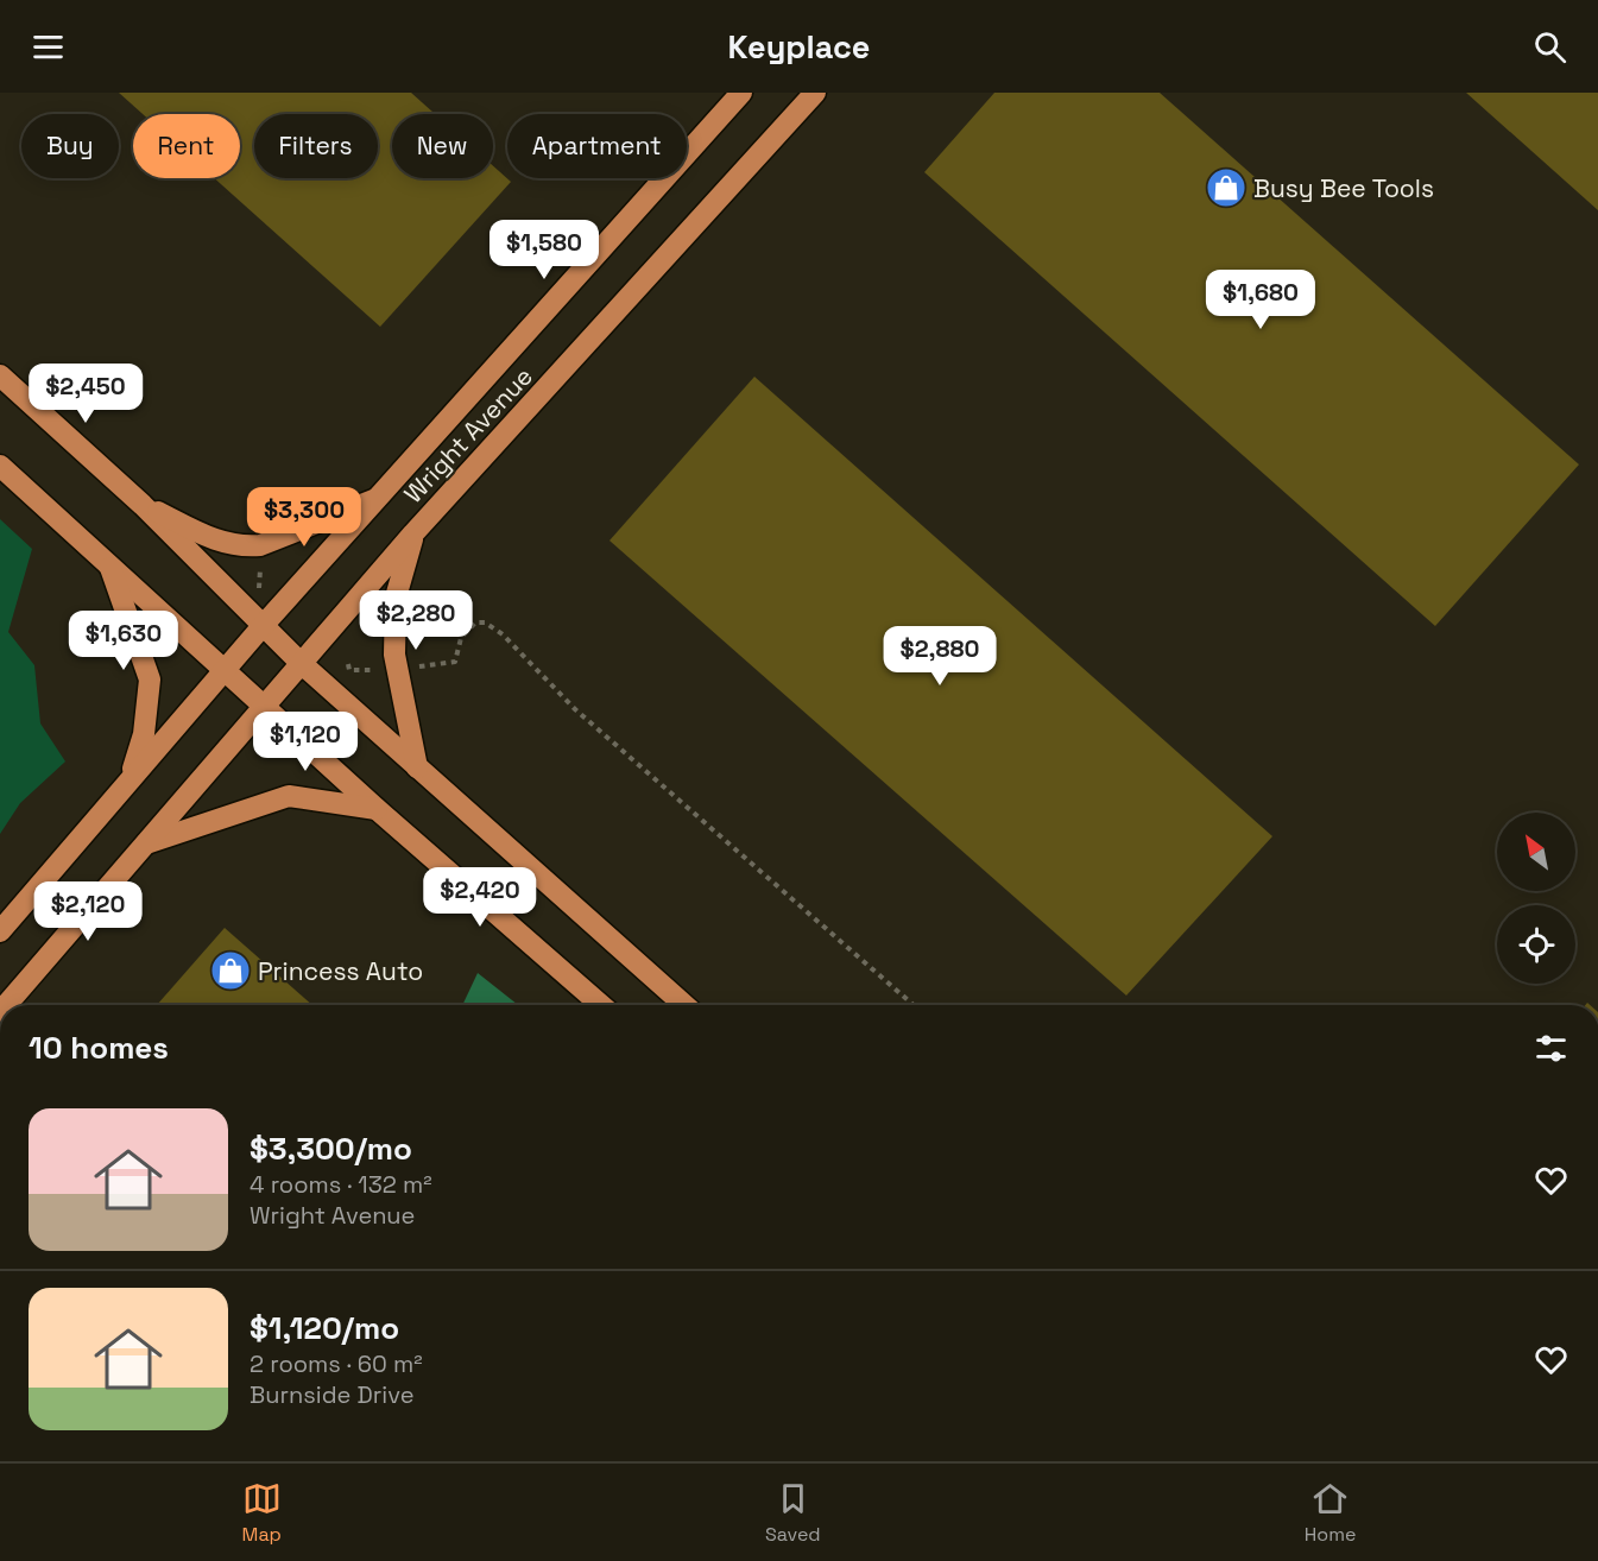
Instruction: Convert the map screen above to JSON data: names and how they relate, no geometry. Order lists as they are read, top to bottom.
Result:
{
  "streets": {
    "main road": ["Wright Avenue"]
  },
  "places": {
    "shop": ["Busy Bee Tools", "Princess Auto"]
  },
  "north": "top left",
  "page": {
    "header": "Keyplace",
    "chip": [
      "Buy",
      "Rent",
      "Filters",
      "New",
      "Apartment"
    ],
    "price": [
      "$1,580",
      "$1,680",
      "$2,450",
      "$3,300",
      "$2,280",
      "$1,630",
      "$2,880",
      "$1,120",
      "$2,420",
      "$2,120"
    ],
    "heading": "10 homes",
    "list": [
      {
        "name": "$3,300/mo",
        "note": "4 rooms · 132 m² · Wright Avenue"
      },
      {
        "name": "$1,120/mo",
        "note": "2 rooms · 60 m² · Burnside Drive"
      }
    ],
    "tabs": ["Map", "Saved", "Home"]
  }
}
